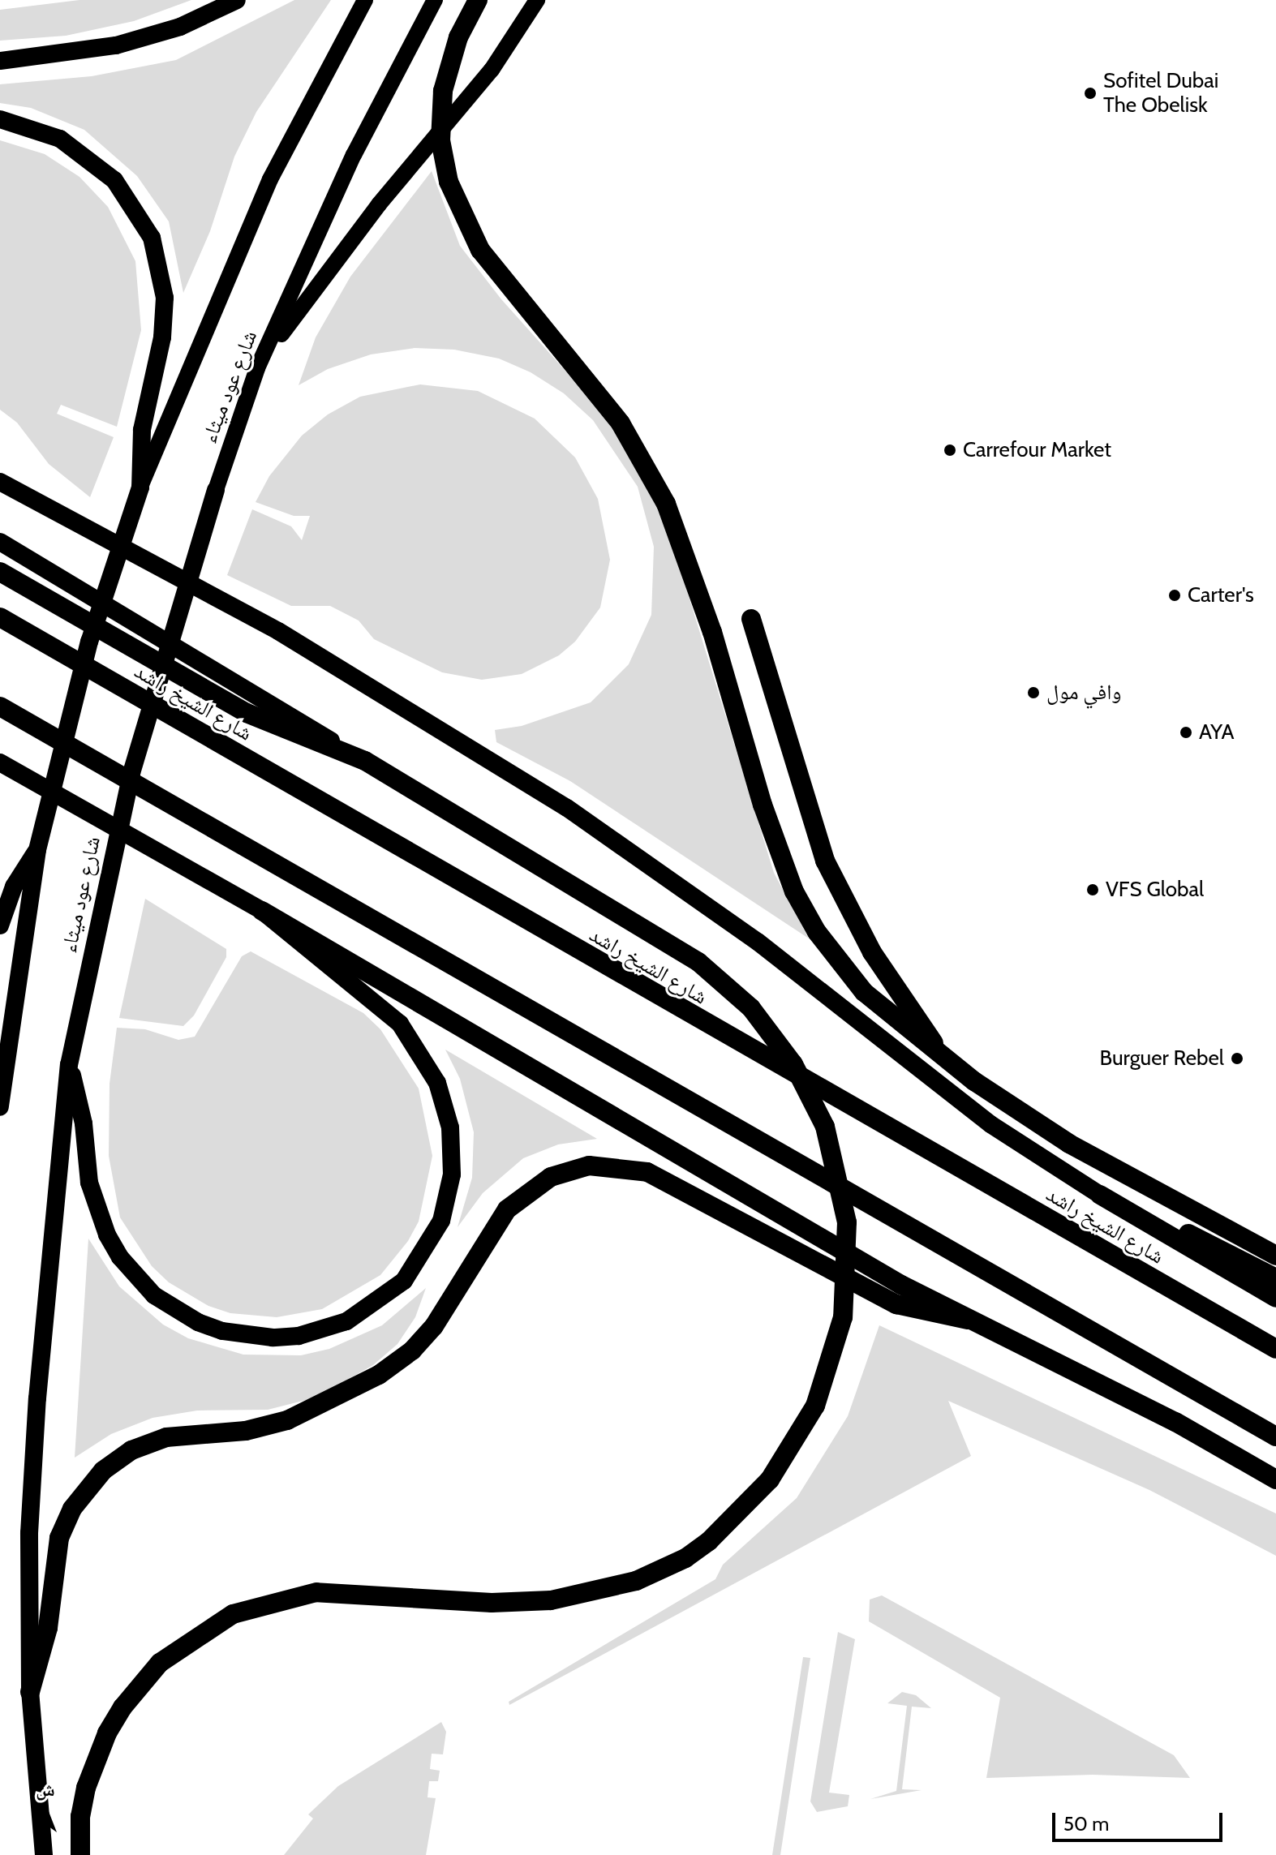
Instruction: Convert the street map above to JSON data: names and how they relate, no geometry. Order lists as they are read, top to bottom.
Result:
{
  "streets": {
    "highway": ["شارع عود ميثاء", "شارع الشيخ راشد"]
  },
  "places": [
    "Sofitel Dubai The Obelisk",
    "Carrefour Market",
    "Carter's",
    "وافي مول",
    "AYA",
    "VFS Global",
    "Burguer Rebel"
  ],
  "scale_bar": "50 m",
  "north": "top"
}
